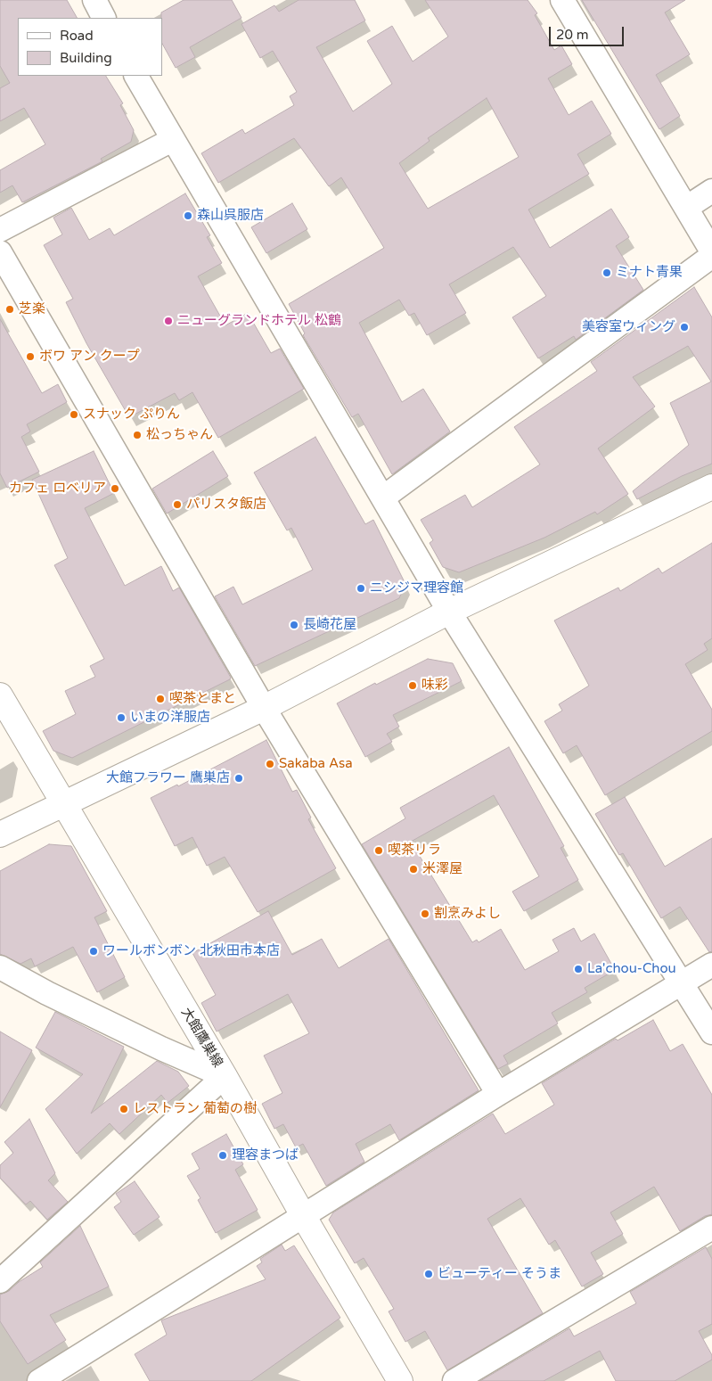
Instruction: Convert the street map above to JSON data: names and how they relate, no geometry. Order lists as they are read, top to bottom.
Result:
{
  "streets": {
    "main road": ["大館鷹巣線"]
  },
  "places": [
    "森山呉服店",
    "ミナト青果",
    "芝楽",
    "ニューグランドホテル 松鶴",
    "美容室ウィング",
    "ボワ アン クープ",
    "スナック ぷりん",
    "松っちゃん",
    "カフェ ロベリア",
    "パリスタ飯店",
    "ニシジマ理容館",
    "長崎花屋",
    "味彩",
    "喫茶とまと",
    "いまの洋服店",
    "Sakaba Asa",
    "大館フラワー 鷹巣店",
    "喫茶リラ",
    "米澤屋",
    "割烹みよし",
    "ワールボンボン 北秋田市本店",
    "La'chou-Chou",
    "レストラン 葡萄の樹",
    "理容まつば",
    "ビューティー そうま"
  ],
  "legend": ["Road", "Building"],
  "scale_bar": "20 m"
}
